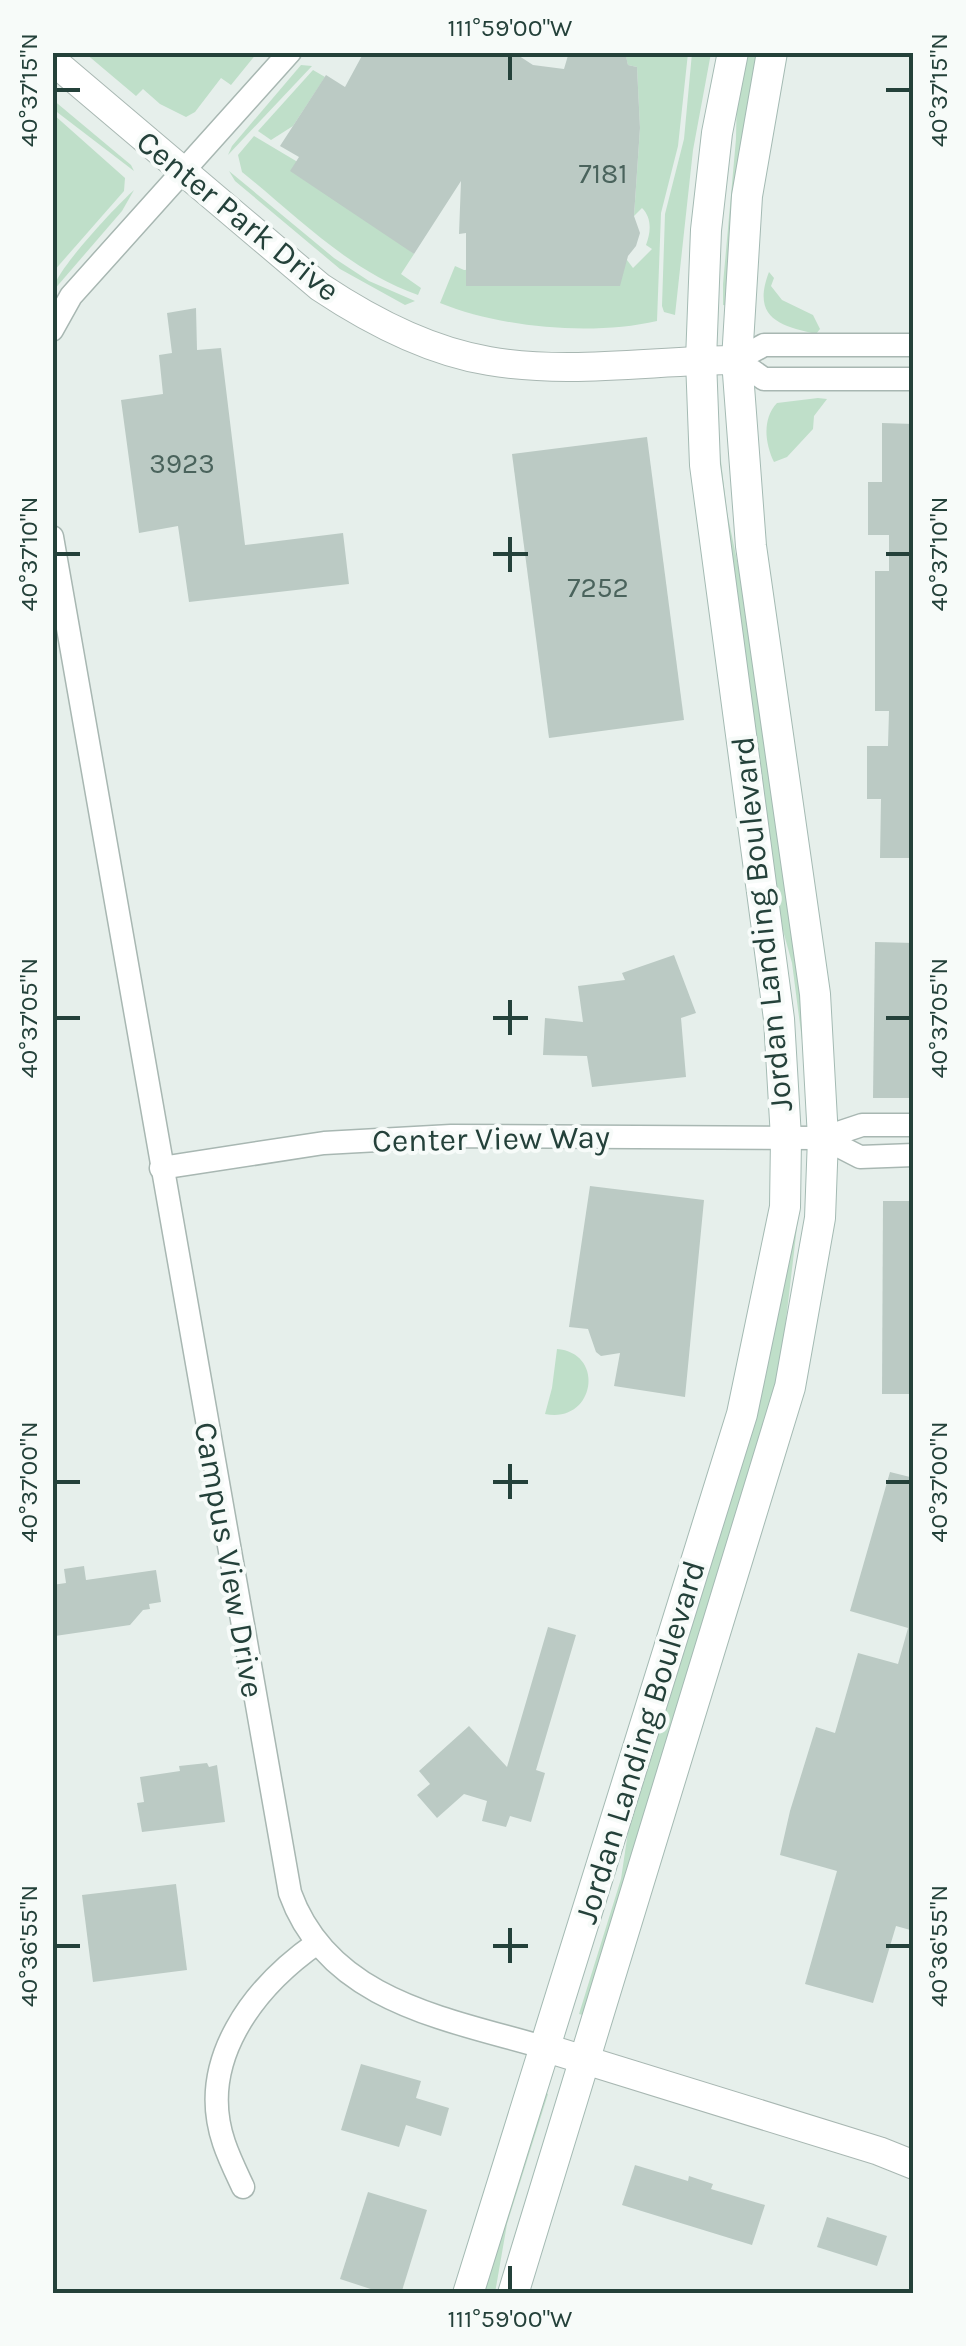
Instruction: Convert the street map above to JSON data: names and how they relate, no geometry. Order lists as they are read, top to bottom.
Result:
{
  "streets": {
    "main road": ["Jordan Landing Boulevard"],
    "street": ["Center Park Drive", "Center View Way", "Campus View Drive"]
  },
  "crossings": [
    ["Center Park Drive", "Jordan Landing Boulevard"],
    ["Jordan Landing Boulevard", "Center View Way"],
    ["Jordan Landing Boulevard", "Campus View Drive"],
    ["Center View Way", "Campus View Drive"]
  ],
  "house_numbers": ["7181", "3923", "7252"],
  "coordinates": [
    "111°59'00\"W",
    "40°37'15\"N",
    "40°37'10\"N",
    "40°37'05\"N",
    "40°37'00\"N",
    "40°36'55\"N"
  ]
}
